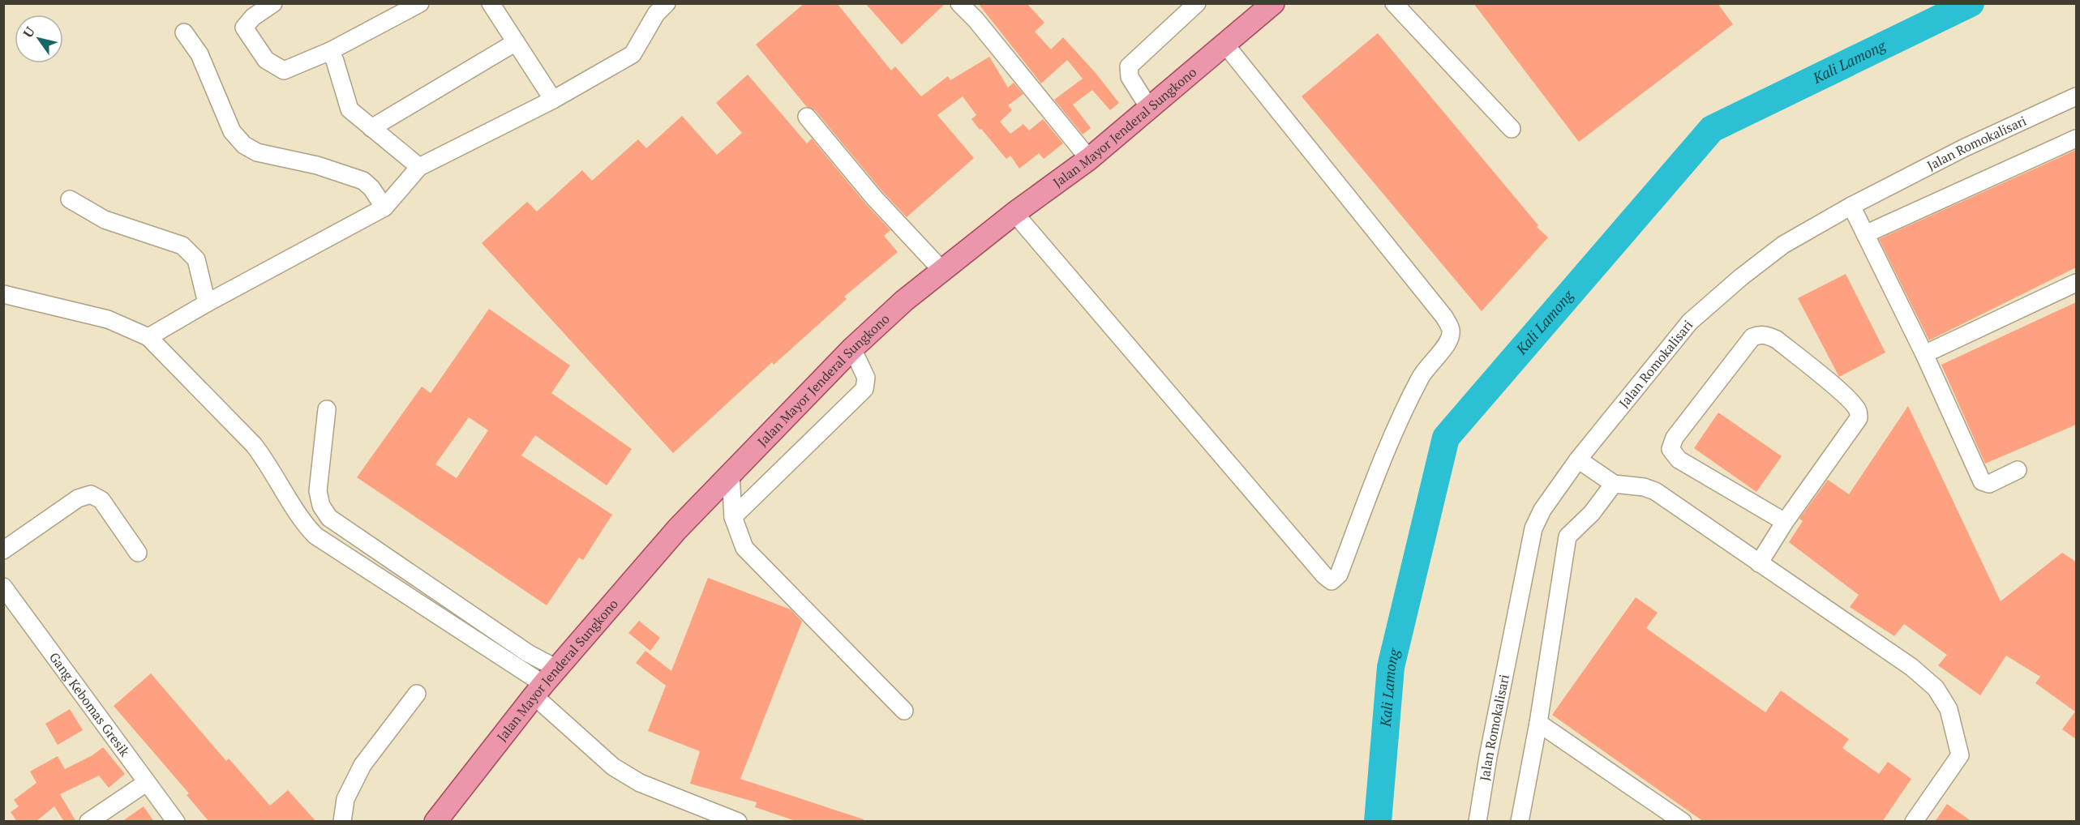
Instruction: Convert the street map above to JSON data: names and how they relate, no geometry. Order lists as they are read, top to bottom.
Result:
{
  "streets": {
    "main road": ["Jalan Mayor Jenderal Sungkono"],
    "street": ["Jalan Romokalisari", "Gang Kebomas Gresik"]
  },
  "water": ["Kali Lamong"],
  "north": "top left"
}
